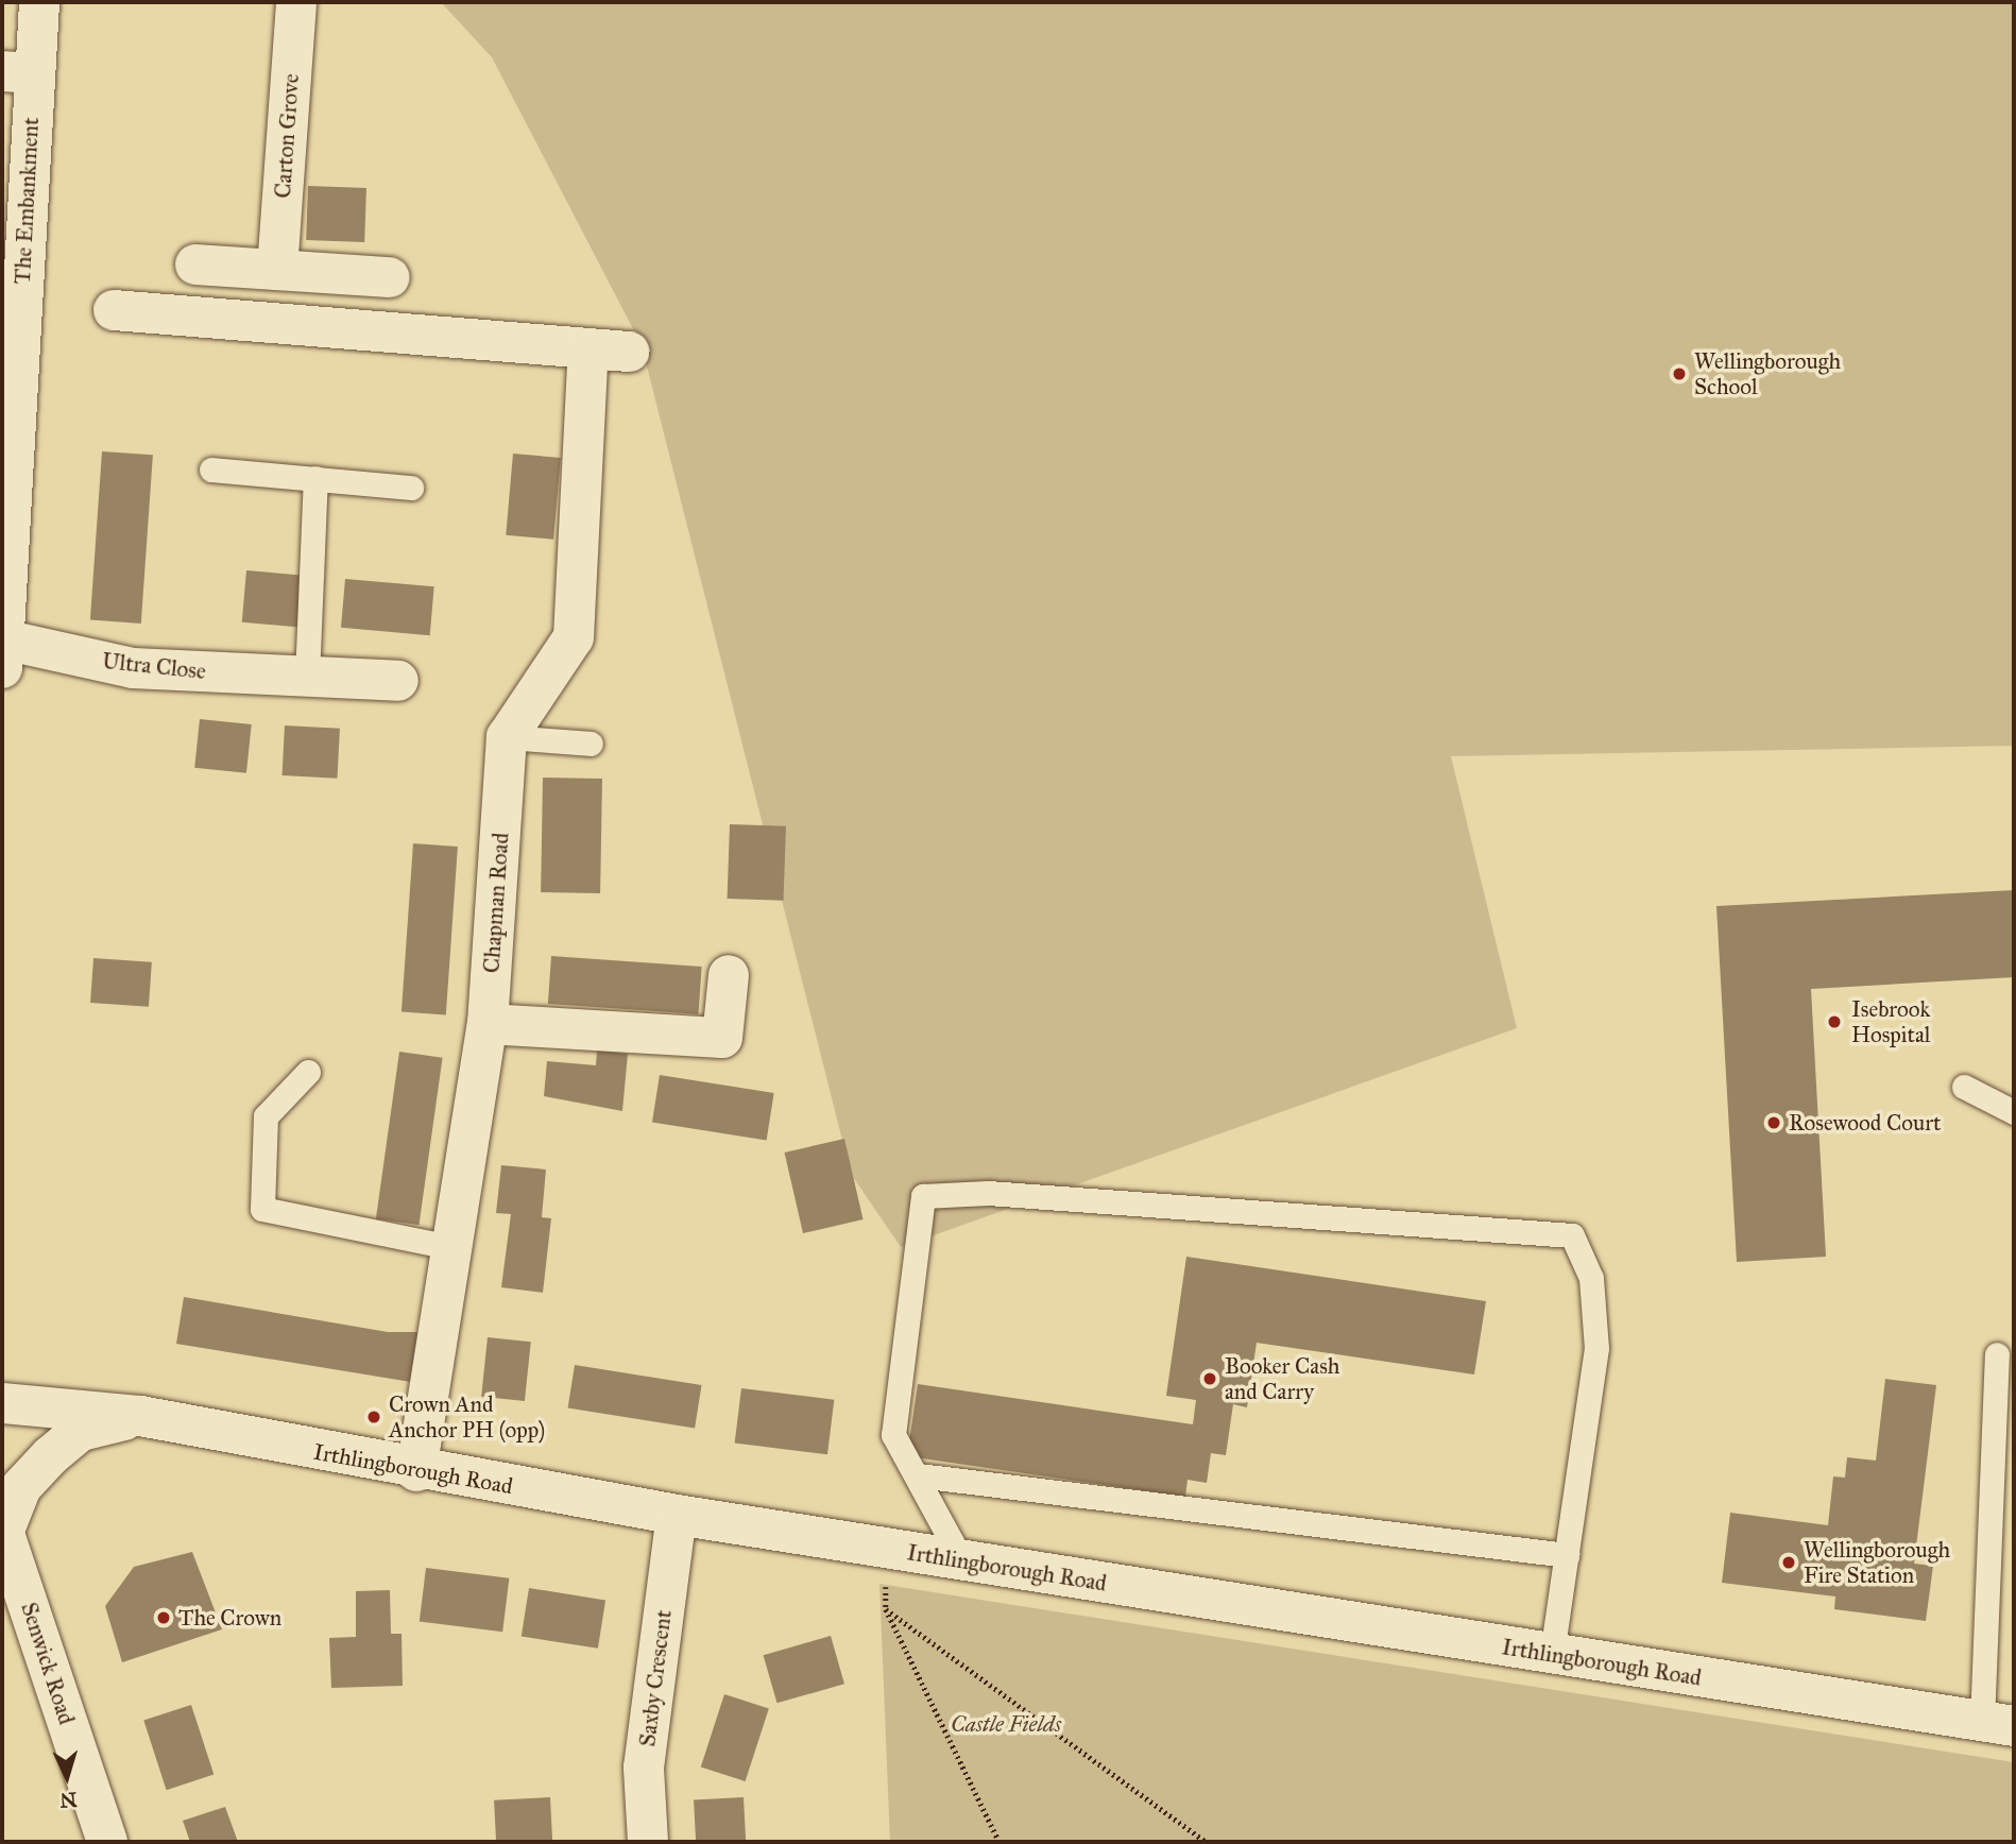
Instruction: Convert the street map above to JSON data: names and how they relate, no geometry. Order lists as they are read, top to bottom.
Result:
{
  "streets": {
    "street": [
      "Carton Grove",
      "The Embankment",
      "Ultra Close",
      "Chapman Road",
      "Irthlingborough Road",
      "Senwick Road",
      "Saxby Crescent"
    ]
  },
  "crossings": [
    ["The Embankment", "Ultra Close"],
    ["Chapman Road", "Irthlingborough Road"],
    ["Irthlingborough Road", "Saxby Crescent"]
  ],
  "parks": ["Castle Fields"],
  "places": [
    "Wellingborough School",
    "Isebrook Hospital",
    "Rosewood Court",
    "Booker Cash and Carry",
    "Crown And Anchor PH (opp)",
    "Wellingborough Fire Station",
    "The Crown"
  ],
  "north": "bottom"
}
